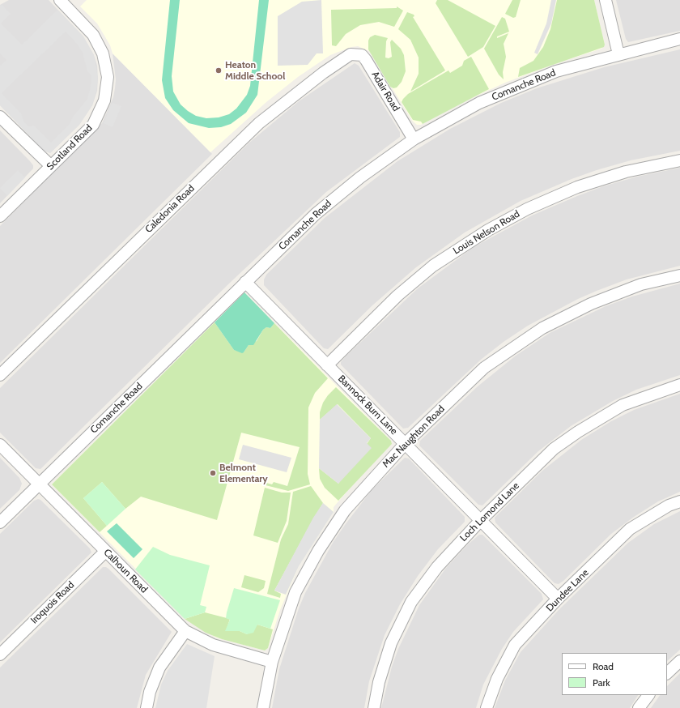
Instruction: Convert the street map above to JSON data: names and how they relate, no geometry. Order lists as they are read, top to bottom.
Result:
{
  "streets": {
    "street": [
      "Comanche Road",
      "Adair Road",
      "Scotland Road",
      "Caledonia Road",
      "Louis Nelson Road",
      "Bannock Burn Lane",
      "Mac Naughton Road",
      "Loch Lomond Lane",
      "Calhoun Road",
      "Dundee Lane",
      "Iroquois Road"
    ]
  },
  "crossings": [
    ["Comanche Road", "Adair Road"],
    ["Comanche Road", "Bannock Burn Lane"],
    ["Comanche Road", "Calhoun Road"],
    ["Adair Road", "Caledonia Road"],
    ["Louis Nelson Road", "Bannock Burn Lane"],
    ["Bannock Burn Lane", "Mac Naughton Road"],
    ["Bannock Burn Lane", "Loch Lomond Lane"],
    ["Bannock Burn Lane", "Dundee Lane"],
    ["Mac Naughton Road", "Calhoun Road"],
    ["Calhoun Road", "Iroquois Road"]
  ],
  "places": ["Heaton Middle School", "Belmont Elementary"],
  "legend": ["Road", "Park"]
}
